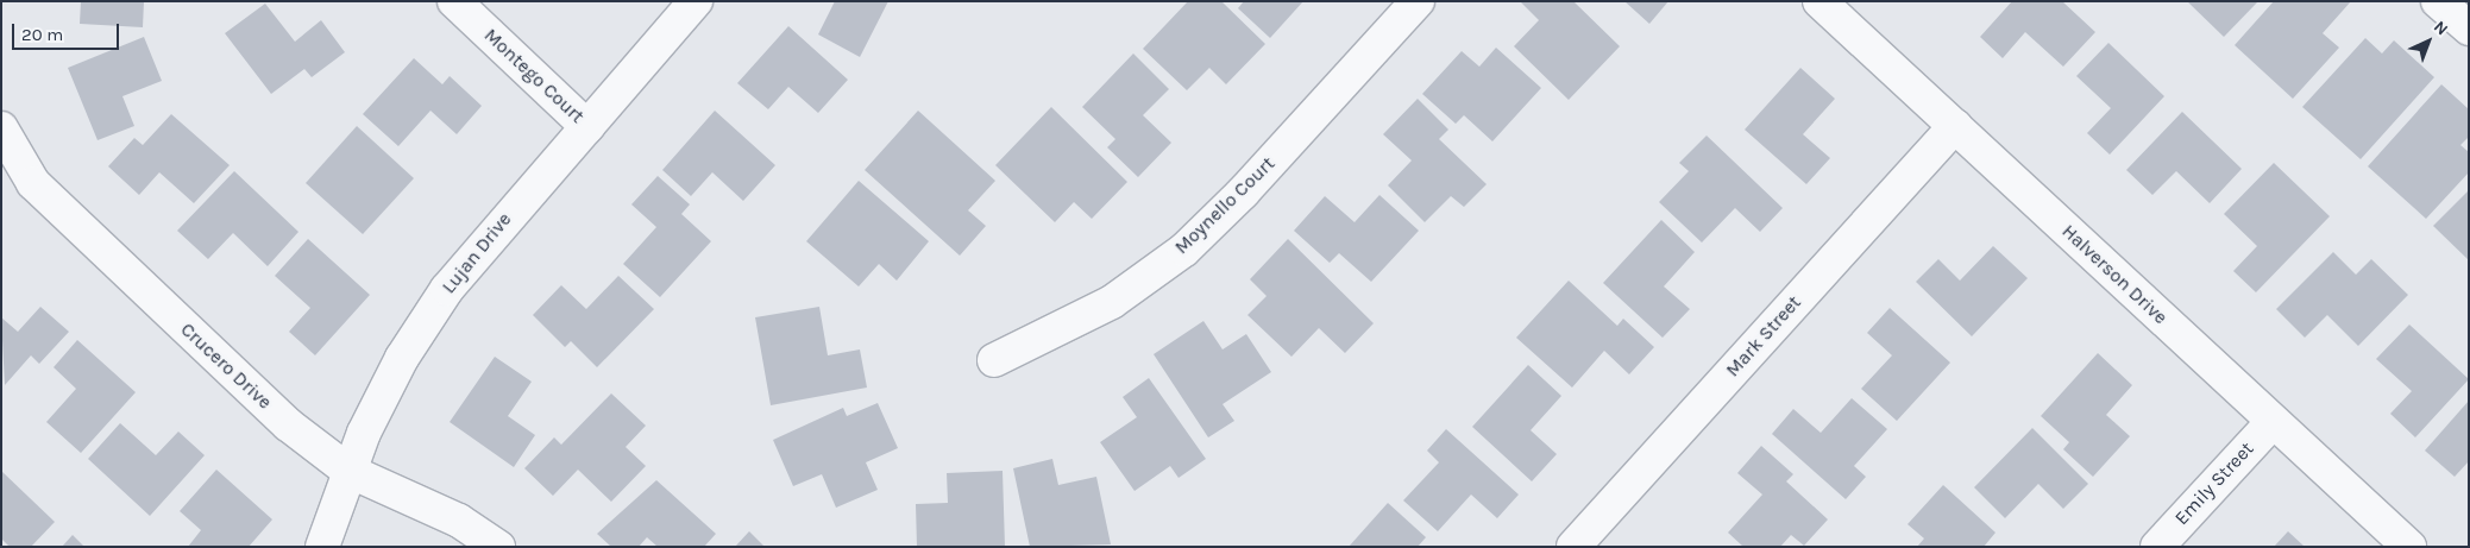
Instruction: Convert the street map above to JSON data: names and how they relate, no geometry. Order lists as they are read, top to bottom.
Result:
{
  "streets": {
    "street": [
      "Montego Court",
      "Moynello Court",
      "Lujan Drive",
      "Halverson Drive",
      "Mark Street",
      "Crucero Drive",
      "Emily Street"
    ]
  },
  "crossings": [
    ["Montego Court", "Lujan Drive"],
    ["Lujan Drive", "Crucero Drive"],
    ["Halverson Drive", "Mark Street"],
    ["Halverson Drive", "Emily Street"]
  ],
  "scale_bar": "20 m",
  "north": "top right"
}
